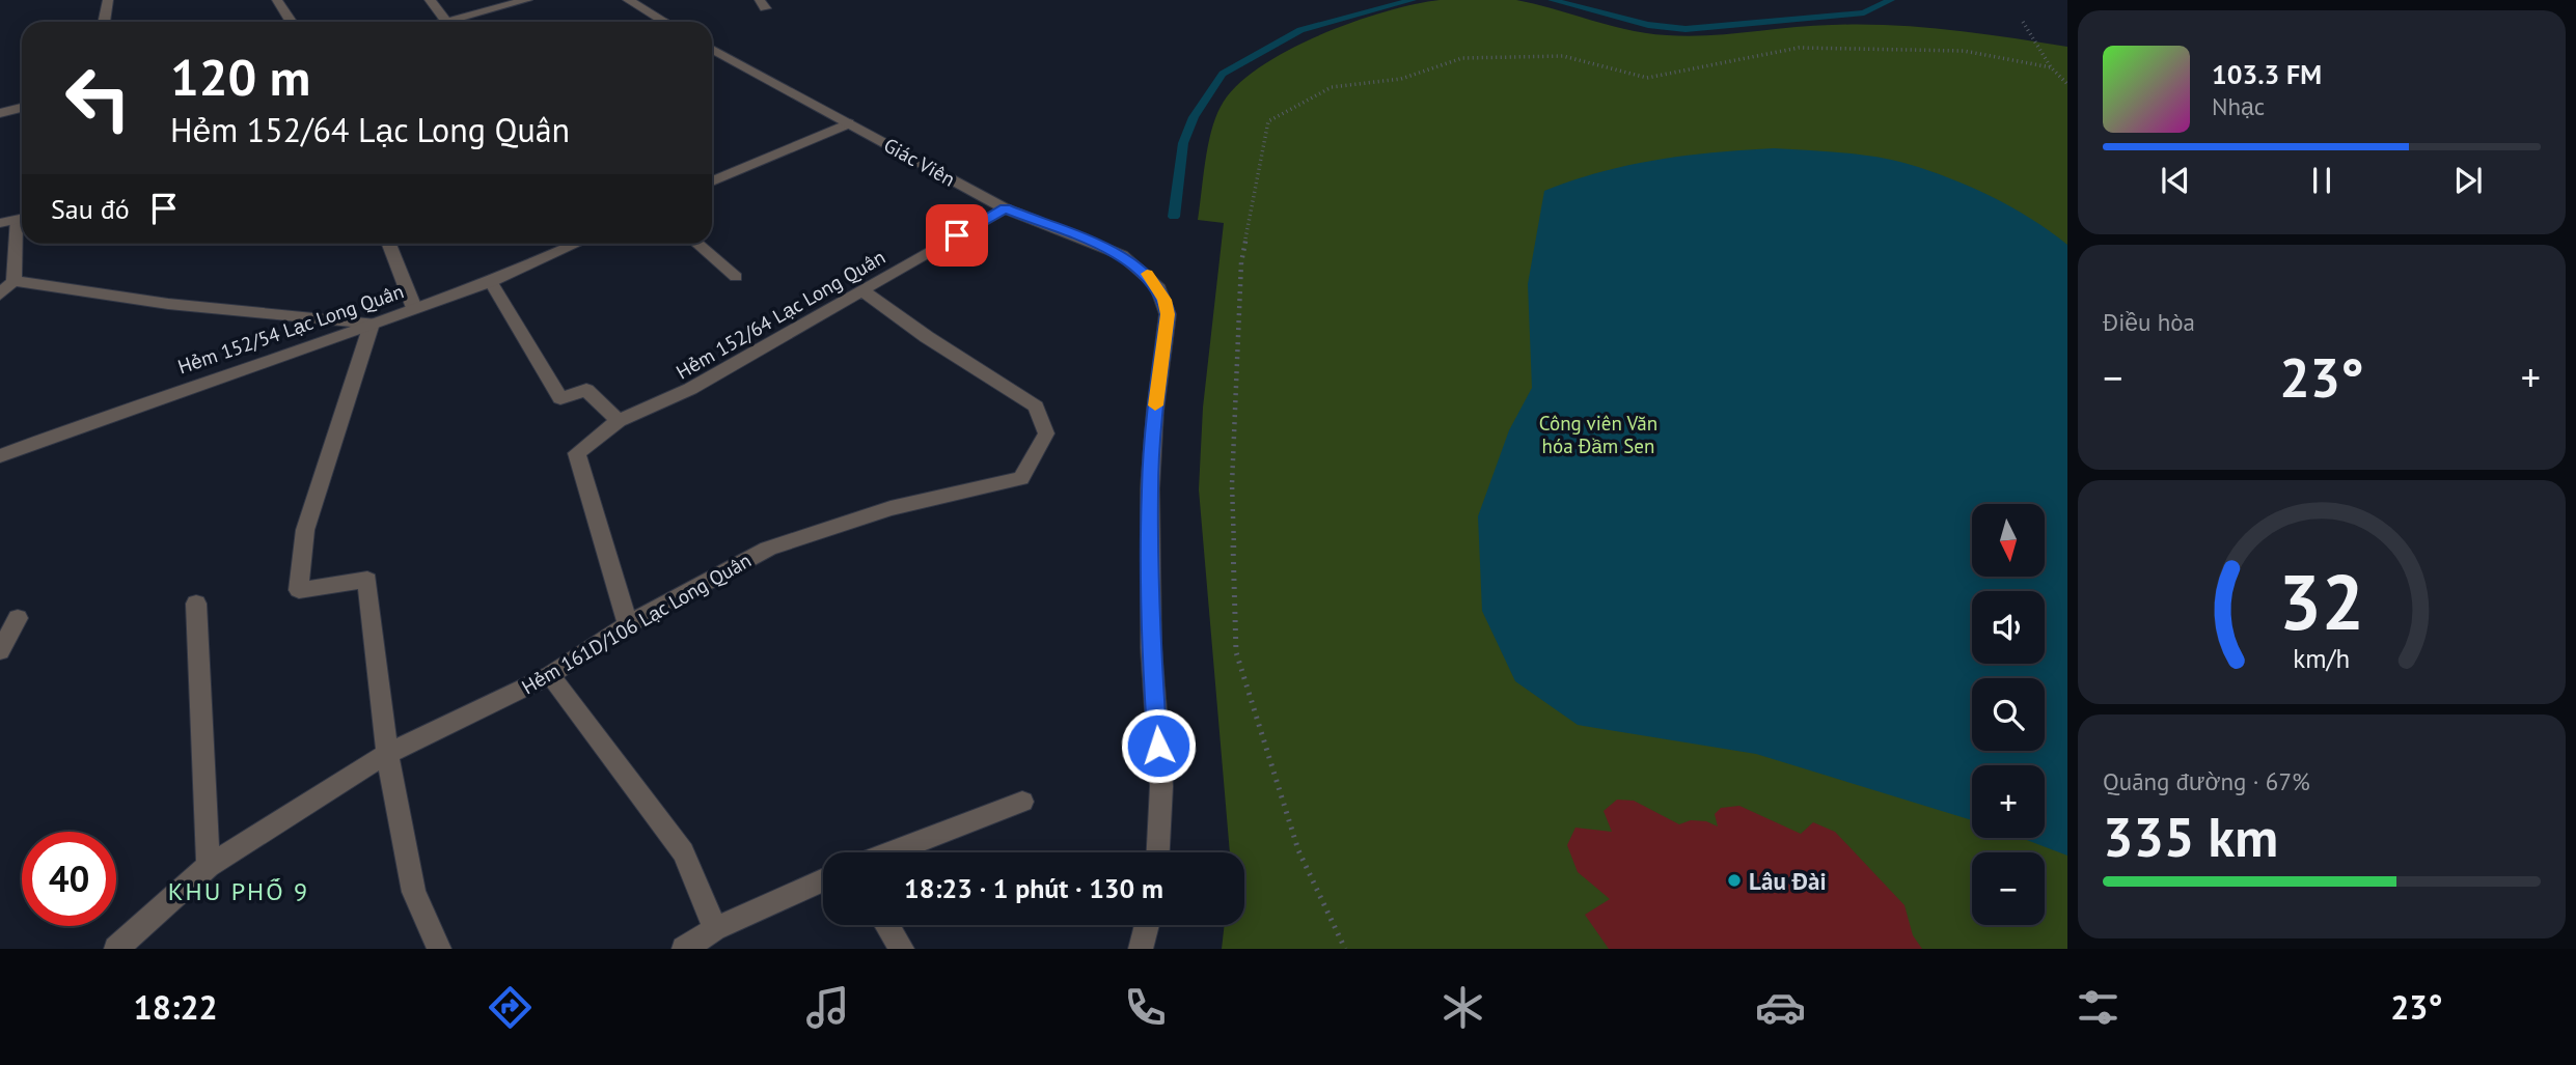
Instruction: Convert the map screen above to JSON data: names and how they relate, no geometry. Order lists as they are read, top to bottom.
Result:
{
  "streets": {
    "street": [
      "Giác Viên",
      "Hẻm 152/64 Lạc Long Quân",
      "Hẻm 152/54 Lạc Long Quân",
      "Hẻm 161D/106 Lạc Long Quân"
    ]
  },
  "crossings": [
    ["Giác Viên", "Hẻm 152/64 Lạc Long Quân"],
    ["Hẻm 152/64 Lạc Long Quân", "Hẻm 161D/106 Lạc Long Quân"]
  ],
  "districts": ["KHU PHỐ 9"],
  "parks": ["Công viên Văn hóa Đầm Sen"],
  "places": ["Lâu Đài"],
  "north": "bottom",
  "page": {
    "turn": ["120 m", "Hẻm 152/64 Lạc Long Quân"],
    "song": ["103.3 FM", "Nhạc"],
    "then": "Sau đó",
    "tile": [
      "Điều hòa",
      ["Quãng đường · 67%", "335 km"]
    ],
    "heat": ["−", "23°", "+"],
    "map_buttons": ["+", "−"],
    "limit": "40",
    "trip": "18:23 · 1 phút · 130 m",
    "tabs": ["18:22", "23°"],
    "gauge": ["32", "km/h"]
  }
}
